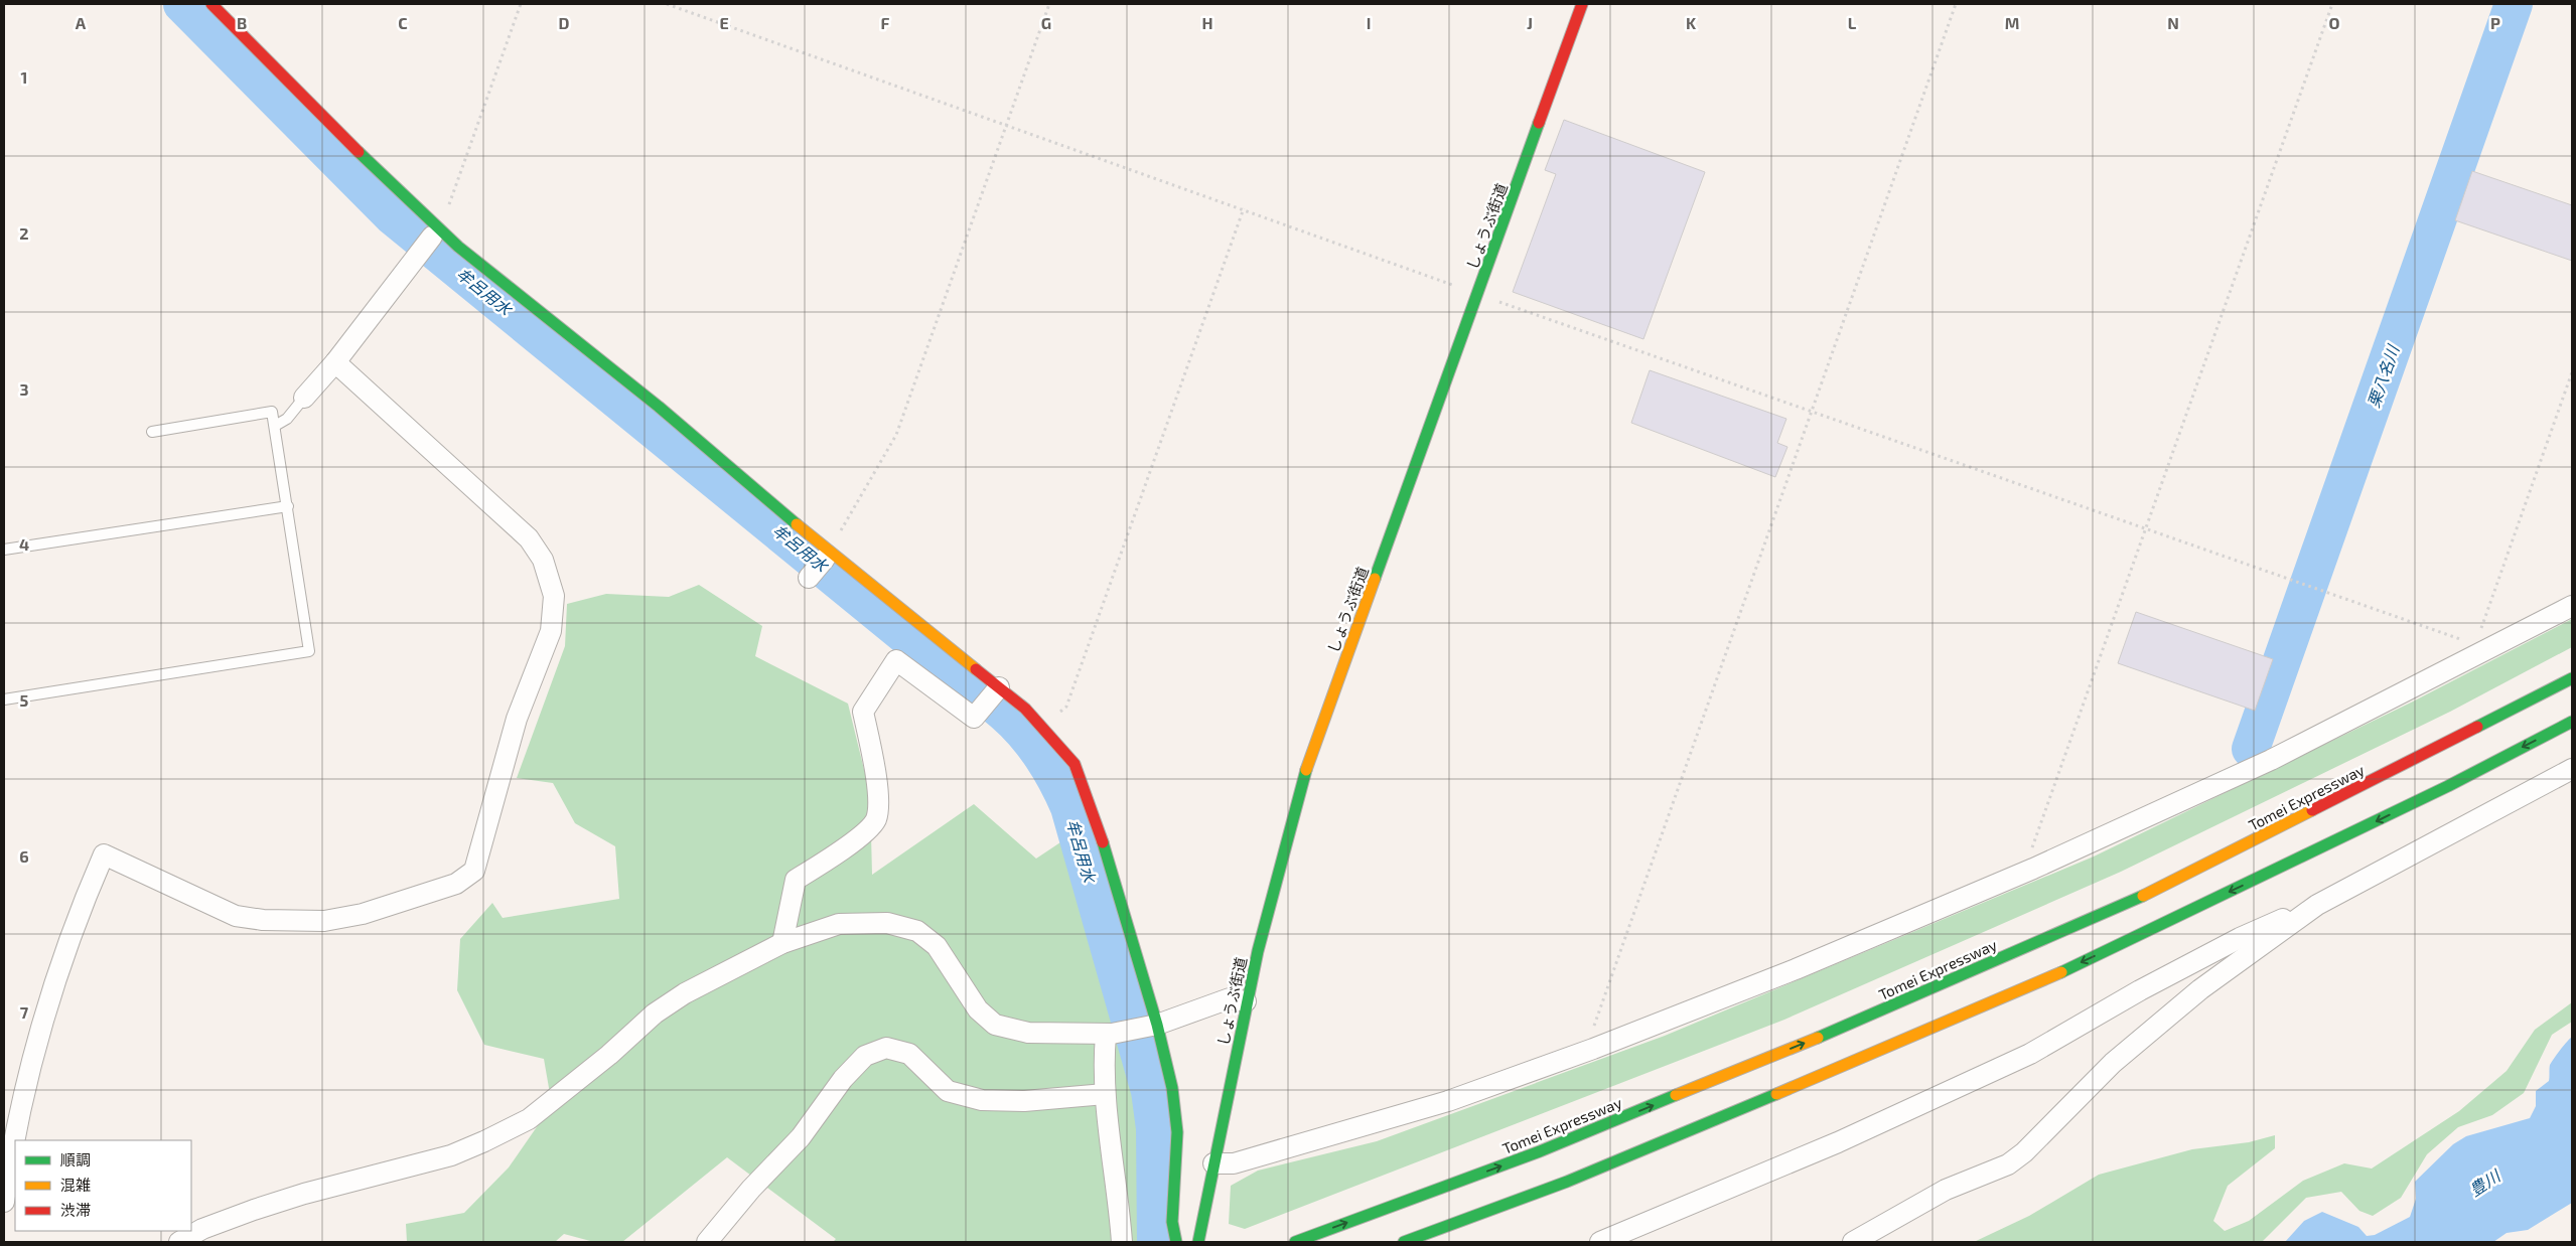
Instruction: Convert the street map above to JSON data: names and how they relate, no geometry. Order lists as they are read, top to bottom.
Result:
{
  "streets": {
    "main road": ["しょうぶ街道", "Tomei Expressway"]
  },
  "water": ["牟呂用水", "栗八名川", "豊川"],
  "legend": ["順調", "混雑", "渋滞"],
  "grid": {
    "columns": [
      "A",
      "B",
      "C",
      "D",
      "E",
      "F",
      "G",
      "H",
      "I",
      "J",
      "K",
      "L",
      "M",
      "N",
      "O",
      "P"
    ],
    "rows": [
      "1",
      "2",
      "3",
      "4",
      "5",
      "6",
      "7"
    ]
  }
}
